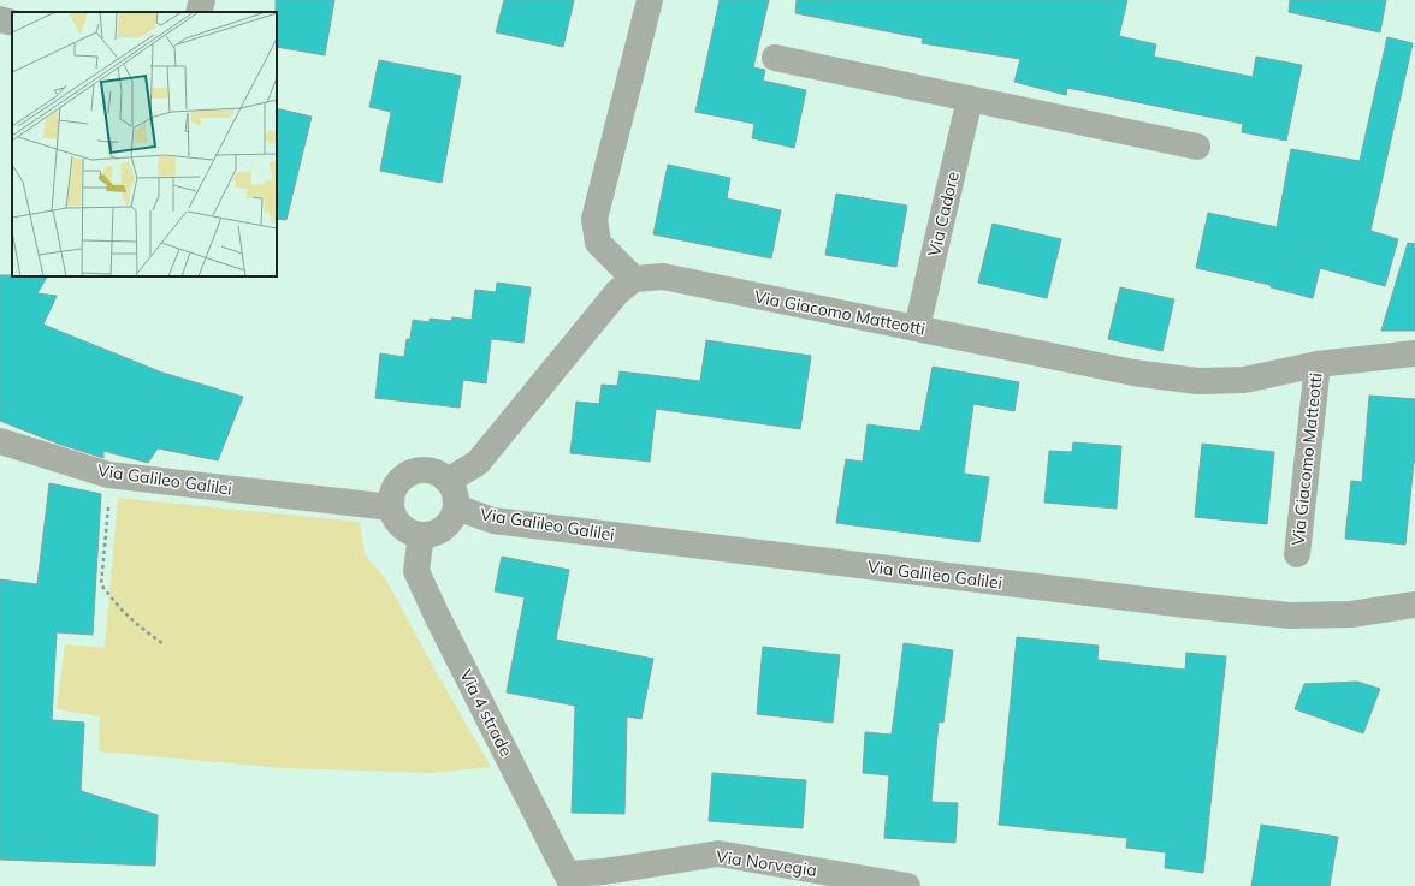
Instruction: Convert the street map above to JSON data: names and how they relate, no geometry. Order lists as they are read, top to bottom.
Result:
{
  "streets": {
    "street": [
      "Via Cadore",
      "Via Giacomo Matteotti",
      "Via Galileo Galilei",
      "Via 4 strade",
      "Via Norvegia"
    ]
  },
  "crossings": [
    ["Via Cadore", "Via Giacomo Matteotti"],
    ["Via Galileo Galilei", "Via 4 strade"],
    ["Via 4 strade", "Via Norvegia"]
  ]
}
